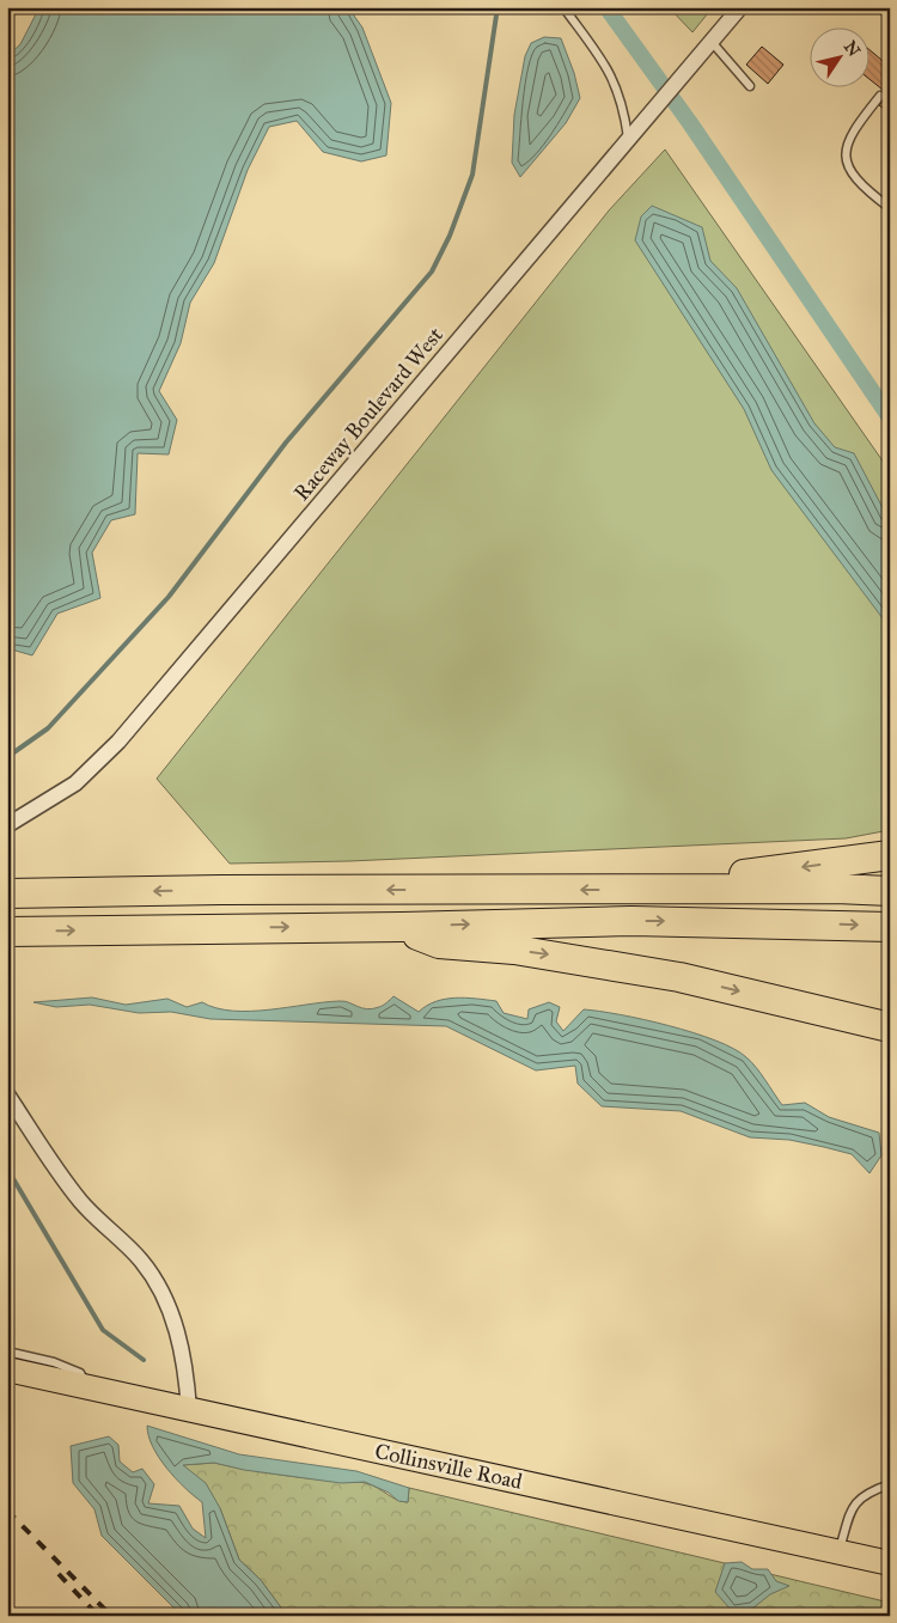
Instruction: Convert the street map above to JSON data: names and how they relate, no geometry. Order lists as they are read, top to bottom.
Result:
{
  "streets": {
    "main road": ["Collinsville Road"],
    "street": ["Raceway Boulevard West"]
  },
  "north": "top right"
}
